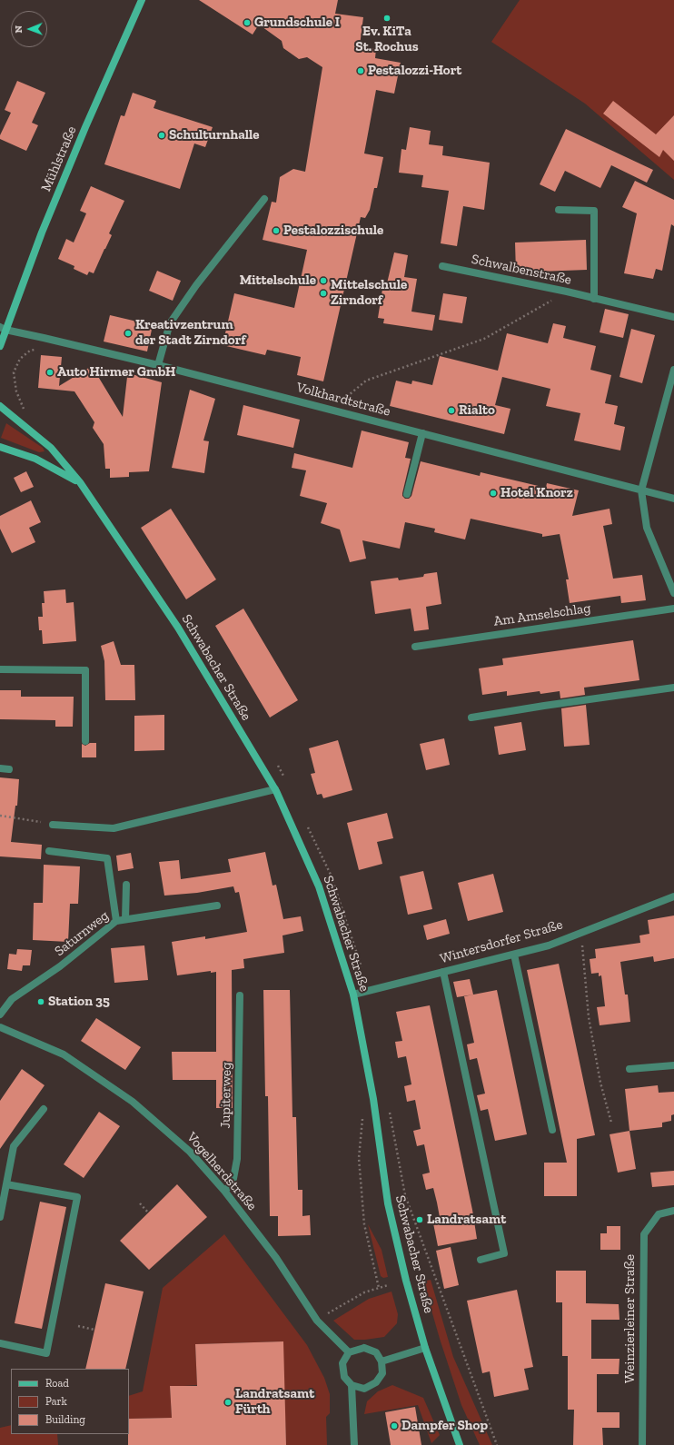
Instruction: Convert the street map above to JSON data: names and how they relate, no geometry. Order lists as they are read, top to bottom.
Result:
{
  "streets": {
    "street": [
      "Mühlstraße",
      "Schwalbenstraße",
      "Volkhardtstraße",
      "Am Amselschlag",
      "Schwabacher Straße",
      "Saturnweg",
      "Wintersdorfer Straße",
      "Jupiterweg",
      "Vogelherdstraße",
      "Weinzierleiner Straße"
    ]
  },
  "crossings": [
    ["Mühlstraße", "Volkhardtstraße"],
    ["Schwabacher Straße", "Wintersdorfer Straße"],
    ["Jupiterweg", "Vogelherdstraße"]
  ],
  "places": [
    "Ev. KiTa St. Rochus",
    "Grundschule I",
    "Pestalozzi-Hort",
    "Schulturnhalle",
    "Pestalozzischule",
    "Mittelschule",
    "Mittelschule Zirndorf",
    "Kreativzentrum der Stadt Zirndorf",
    "Auto Hirmer GmbH",
    "Rialto",
    "Hotel Knorz",
    "Station 35",
    "Landratsamt",
    "Landratsamt Fürth",
    "Dampfer Shop"
  ],
  "legend": ["Road", "Park", "Building"],
  "north": "left"
}
